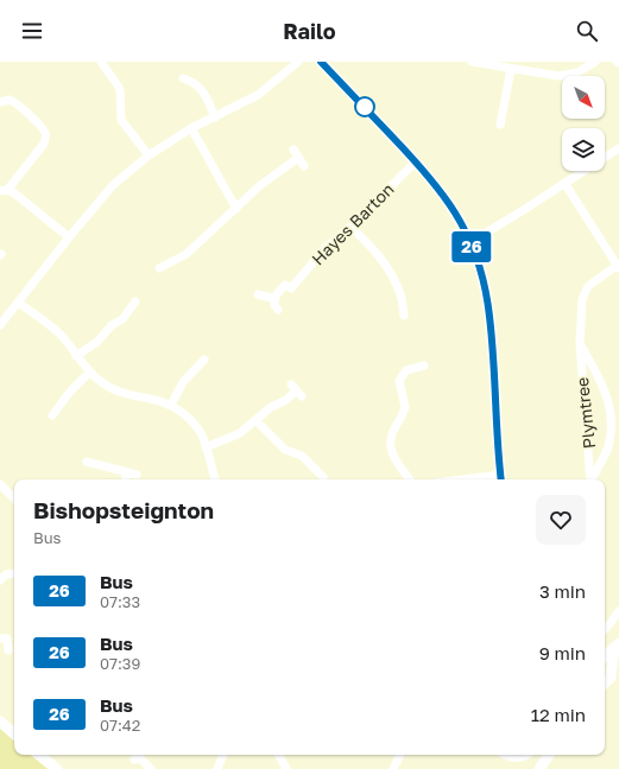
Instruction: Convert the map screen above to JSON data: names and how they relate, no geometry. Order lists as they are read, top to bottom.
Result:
{
  "streets": {
    "street": ["Hayes Barton", "Plymtree"]
  },
  "lines": ["bus line 26"],
  "north": "bottom right",
  "page": {
    "header": "Railo",
    "on_map": "26",
    "heading": ["Bishopsteignton", "Bus"],
    "list": [
      {
        "mark": "26",
        "name": "Bus",
        "note": "07:33",
        "value": "3 min"
      },
      {
        "mark": "26",
        "name": "Bus",
        "note": "07:39",
        "value": "9 min"
      },
      {
        "mark": "26",
        "name": "Bus",
        "note": "07:42",
        "value": "12 min"
      }
    ]
  }
}
